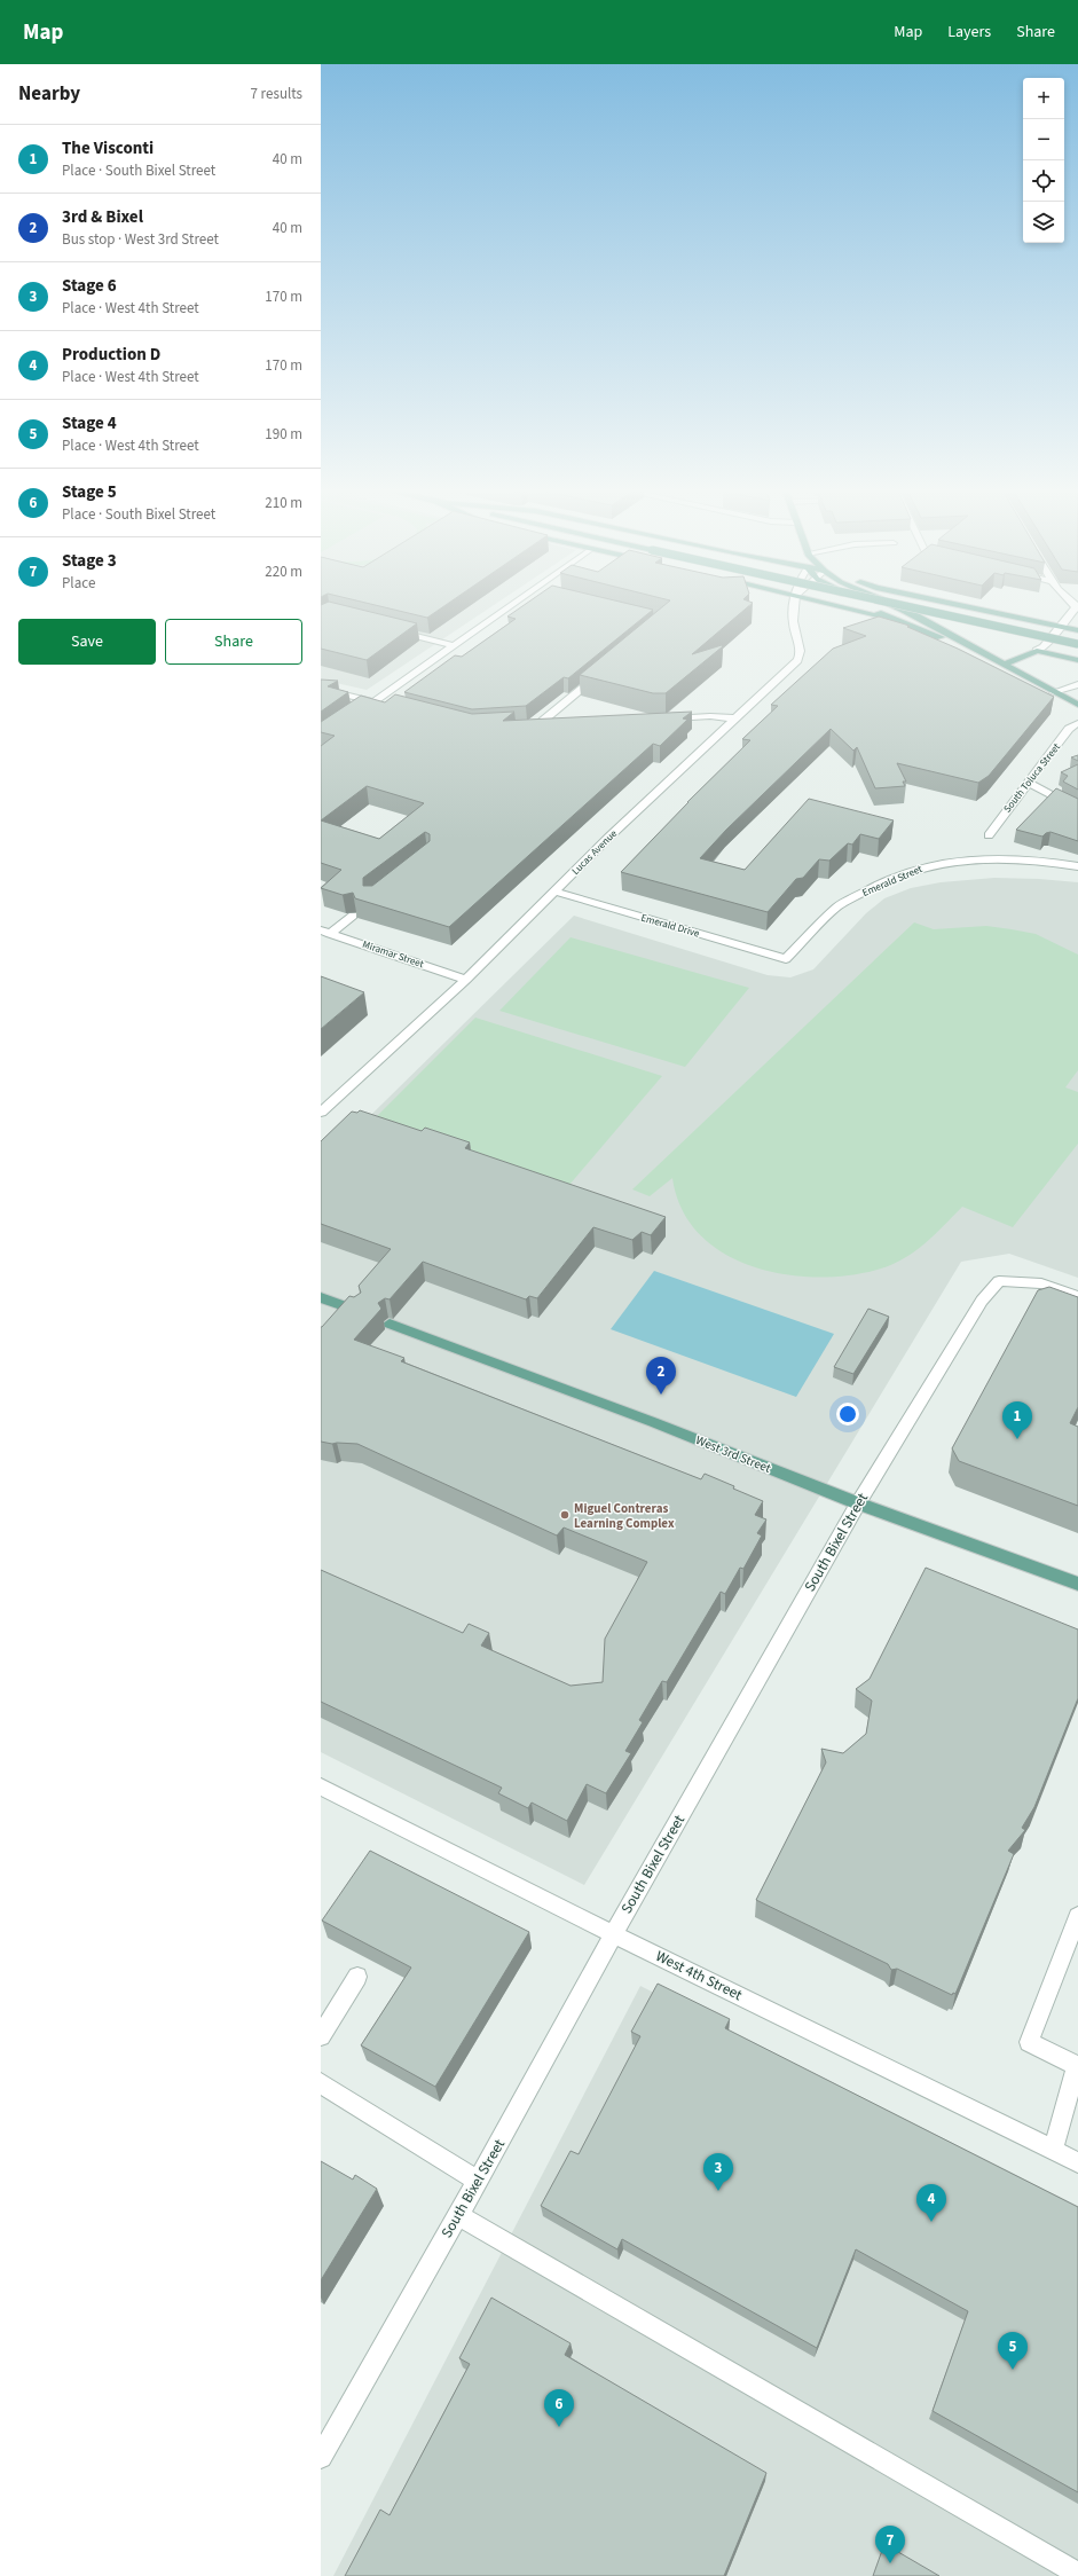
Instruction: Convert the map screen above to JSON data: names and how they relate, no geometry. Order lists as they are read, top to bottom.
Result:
{
  "streets": {
    "main road": ["West 3rd Street"],
    "street": [
      "South Toluca Street",
      "Lucas Avenue",
      "Emerald Street",
      "Emerald Drive",
      "Miramar Street",
      "South Bixel Street",
      "West 4th Street"
    ]
  },
  "crossings": [
    ["Lucas Avenue", "Emerald Drive"],
    ["Lucas Avenue", "Miramar Street"],
    ["Emerald Street", "Emerald Drive"],
    ["West 3rd Street", "South Bixel Street"],
    ["South Bixel Street", "West 4th Street"]
  ],
  "places": ["Miguel Contreras Learning Complex"],
  "page": {
    "header": "Map",
    "nav": ["Map", "Layers", "Share"],
    "heading": ["Nearby", "7 results"],
    "map_buttons": ["+", "−"],
    "list": [
      {
        "mark": "1",
        "name": "The Visconti",
        "note": "Place · South Bixel Street",
        "value": "40 m"
      },
      {
        "mark": "2",
        "name": "3rd & Bixel",
        "note": "Bus stop · West 3rd Street",
        "value": "40 m"
      },
      {
        "mark": "3",
        "name": "Stage 6",
        "note": "Place · West 4th Street",
        "value": "170 m"
      },
      {
        "mark": "4",
        "name": "Production D",
        "note": "Place · West 4th Street",
        "value": "170 m"
      },
      {
        "mark": "5",
        "name": "Stage 4",
        "note": "Place · West 4th Street",
        "value": "190 m"
      },
      {
        "mark": "6",
        "name": "Stage 5",
        "note": "Place · South Bixel Street",
        "value": "210 m"
      },
      {
        "mark": "7",
        "name": "Stage 3",
        "note": "Place",
        "value": "220 m"
      }
    ],
    "buttons": ["Save", "Share"],
    "pins": [
      "2",
      "1",
      "3",
      "4",
      "5",
      "6",
      "7"
    ]
  }
}
